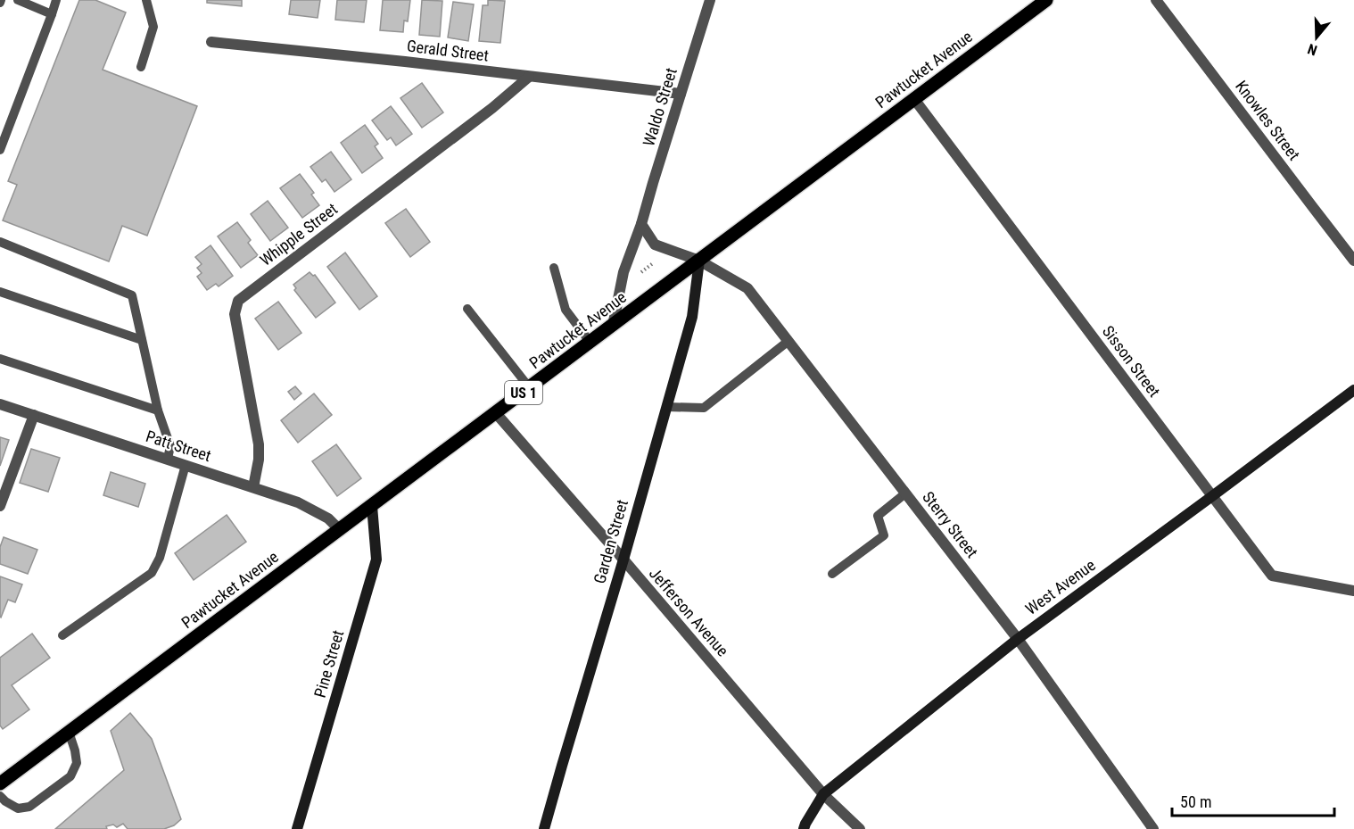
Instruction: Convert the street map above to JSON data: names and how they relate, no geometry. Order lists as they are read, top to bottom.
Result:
{
  "streets": {
    "main road": [
      "Pawtucket Avenue",
      "US 1",
      "Garden Street",
      "West Avenue",
      "Pine Street"
    ],
    "street": [
      "Gerald Street",
      "Waldo Street",
      "Knowles Street",
      "Whipple Street",
      "Sisson Street",
      "Patt Street",
      "Sterry Street",
      "Jefferson Avenue"
    ]
  },
  "crossings": [
    ["Gerald Street", "Waldo Street"],
    ["Gerald Street", "Whipple Street"],
    ["Pawtucket Avenue", "Waldo Street"],
    ["Pawtucket Avenue", "Sisson Street"],
    ["Pawtucket Avenue", "Patt Street"],
    ["Pawtucket Avenue", "Sterry Street"],
    ["Pawtucket Avenue", "Garden Street"],
    ["Pawtucket Avenue", "Jefferson Avenue"],
    ["Pawtucket Avenue", "Pine Street"],
    ["Whipple Street", "Patt Street"],
    ["Sisson Street", "West Avenue"],
    ["Sterry Street", "Garden Street"],
    ["Sterry Street", "West Avenue"],
    ["Garden Street", "Jefferson Avenue"],
    ["West Avenue", "Jefferson Avenue"]
  ],
  "scale_bar": "50 m",
  "north": "bottom"
}
